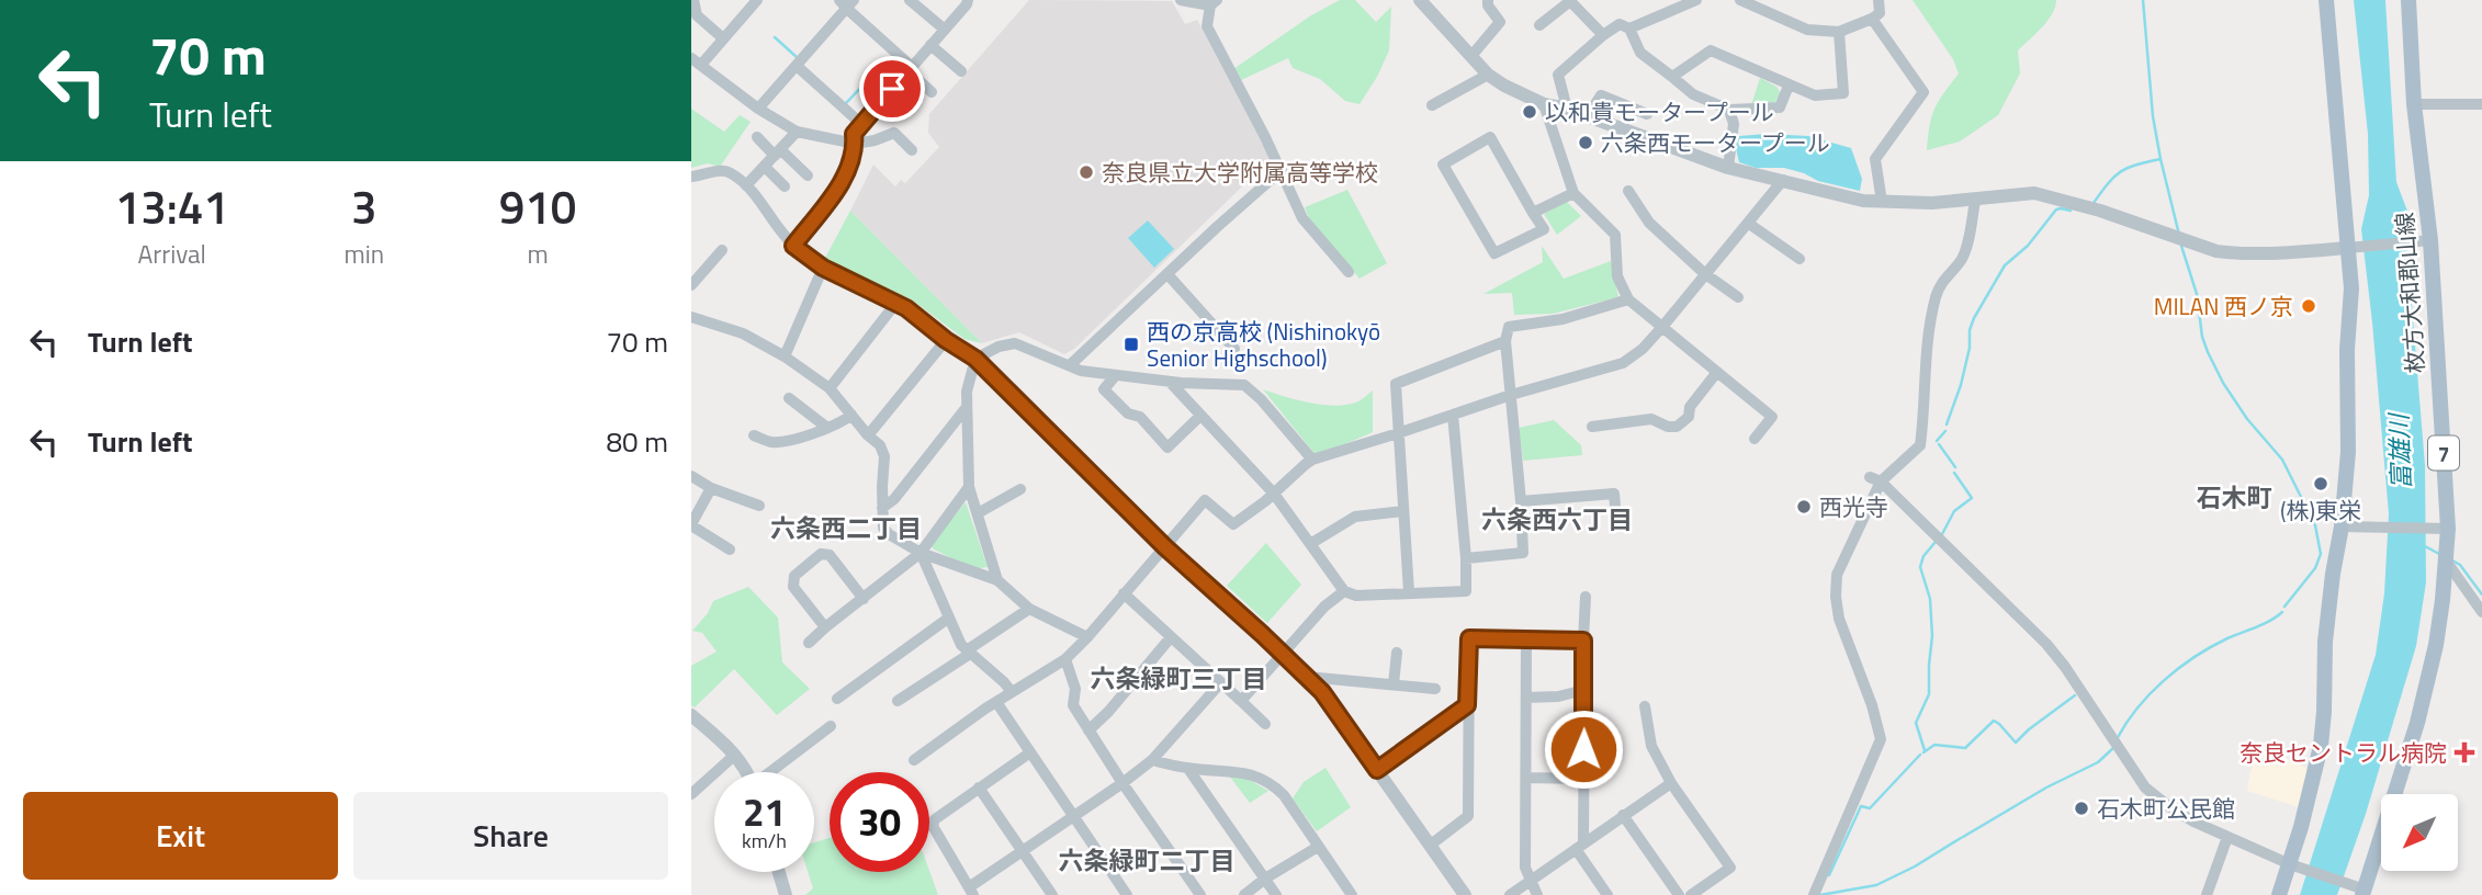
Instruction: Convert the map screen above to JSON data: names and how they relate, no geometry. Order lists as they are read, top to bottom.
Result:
{
  "streets": {
    "main road": ["枚方大和郡山線", "7"]
  },
  "districts": [
    "石木町",
    "六条西六丁目",
    "六条西二丁目",
    "六条緑町三丁目",
    "六条緑町二丁目"
  ],
  "water": ["富雄川"],
  "places": {
    "other": [
      "以和貴モータープール",
      "六条西モータープール",
      "奈良県立大学附属高等学校",
      "MILAN 西ノ京",
      "(株)東栄",
      "西光寺",
      "石木町公民館"
    ],
    "transit": ["西の京高校 (Nishinokyō Senior Highschool)"],
    "health": ["奈良セントラル病院"]
  },
  "north": "bottom left",
  "page": {
    "turn": ["70 m", "Turn left"],
    "eta": [
      "13:41",
      "Arrival",
      "3",
      "min",
      "910",
      "m"
    ],
    "list": [
      {
        "name": "Turn left",
        "value": "70 m"
      },
      {
        "name": "Turn left",
        "value": "80 m"
      }
    ],
    "speed": "21 km/h",
    "limit": "30",
    "buttons": ["Exit", "Share"]
  }
}
